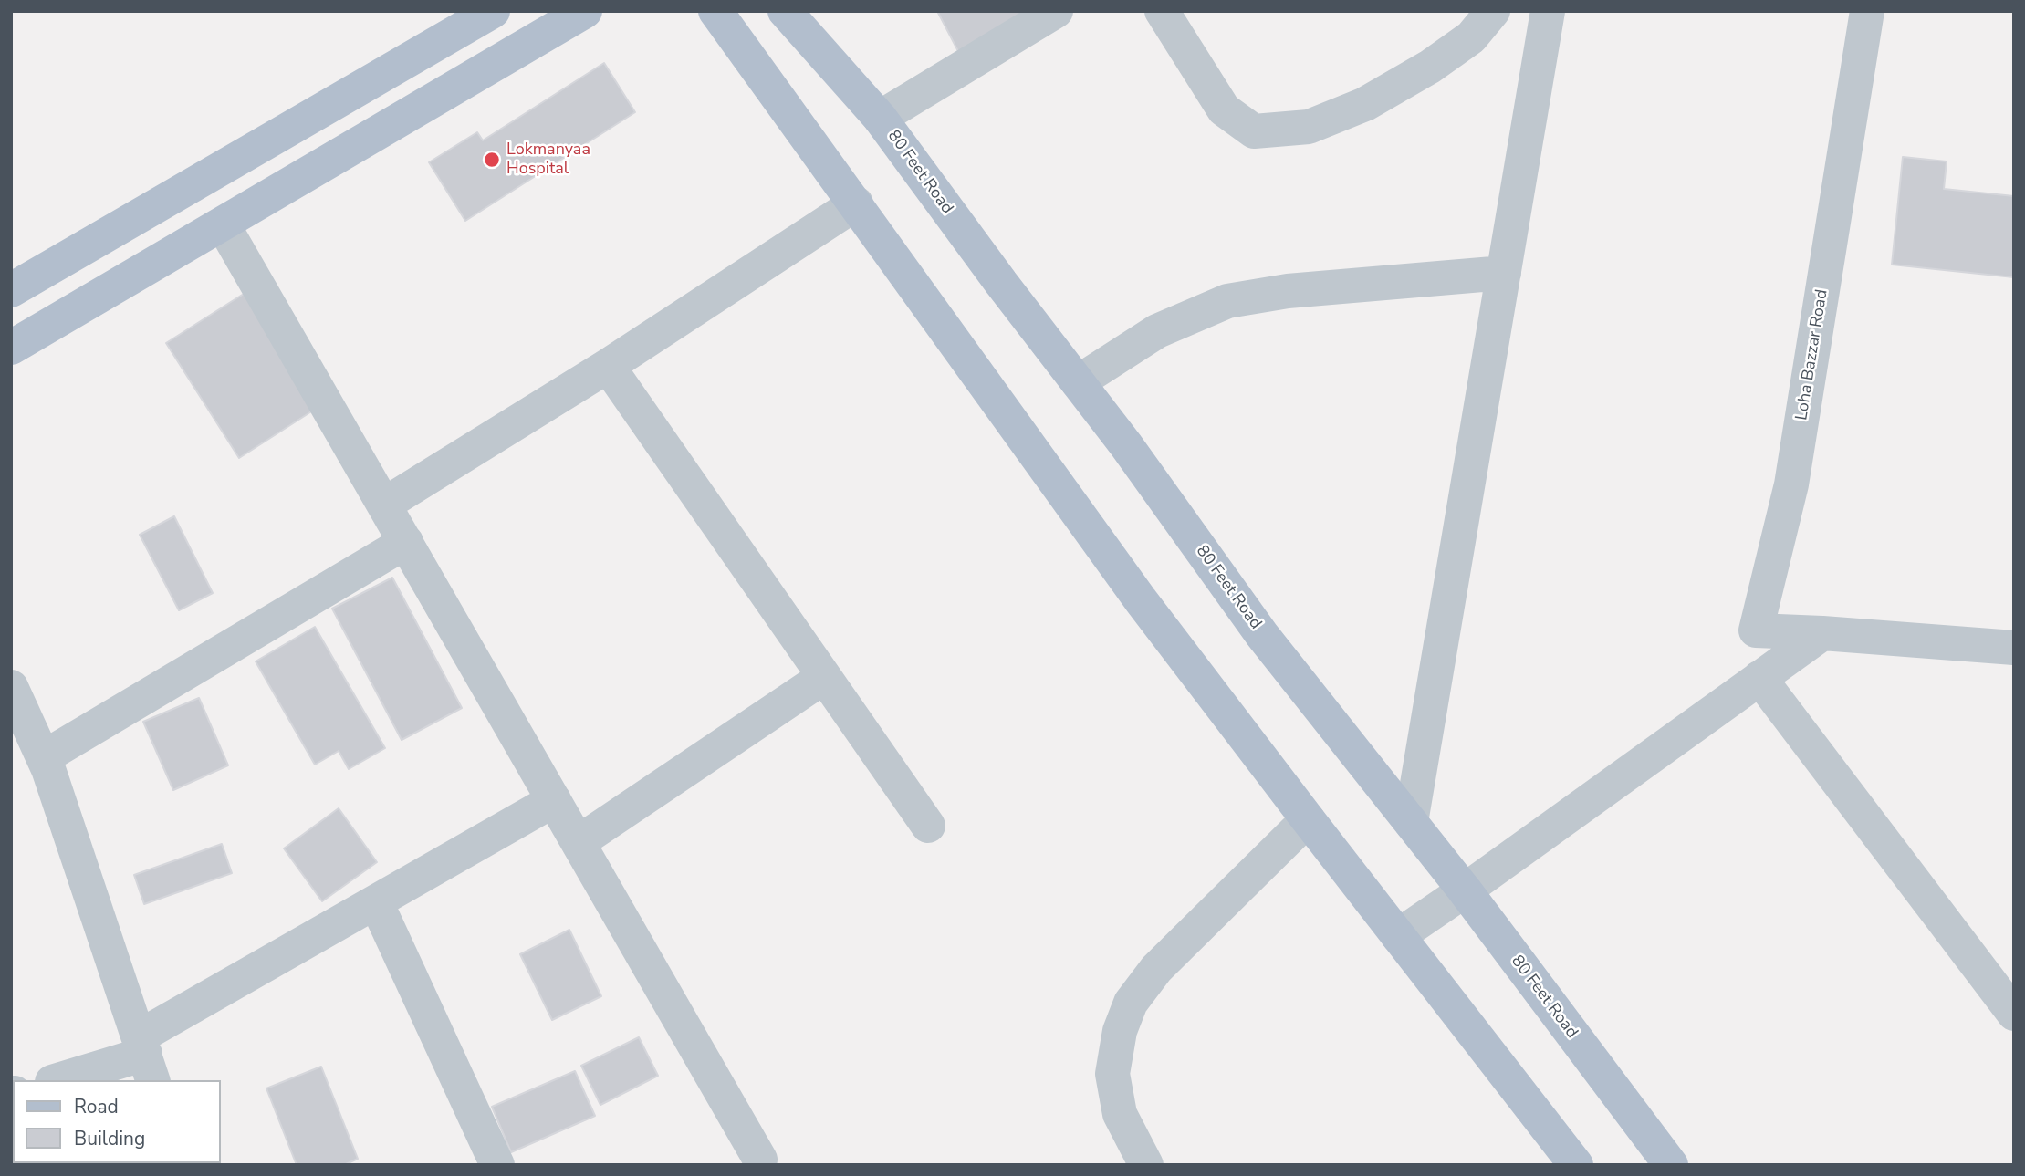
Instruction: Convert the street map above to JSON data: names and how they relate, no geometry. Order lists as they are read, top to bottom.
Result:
{
  "streets": {
    "main road": ["80 Feet Road"],
    "street": ["Loha Bazzar Road"]
  },
  "places": ["Lokmanyaa Hospital"],
  "legend": ["Road", "Building"]
}
